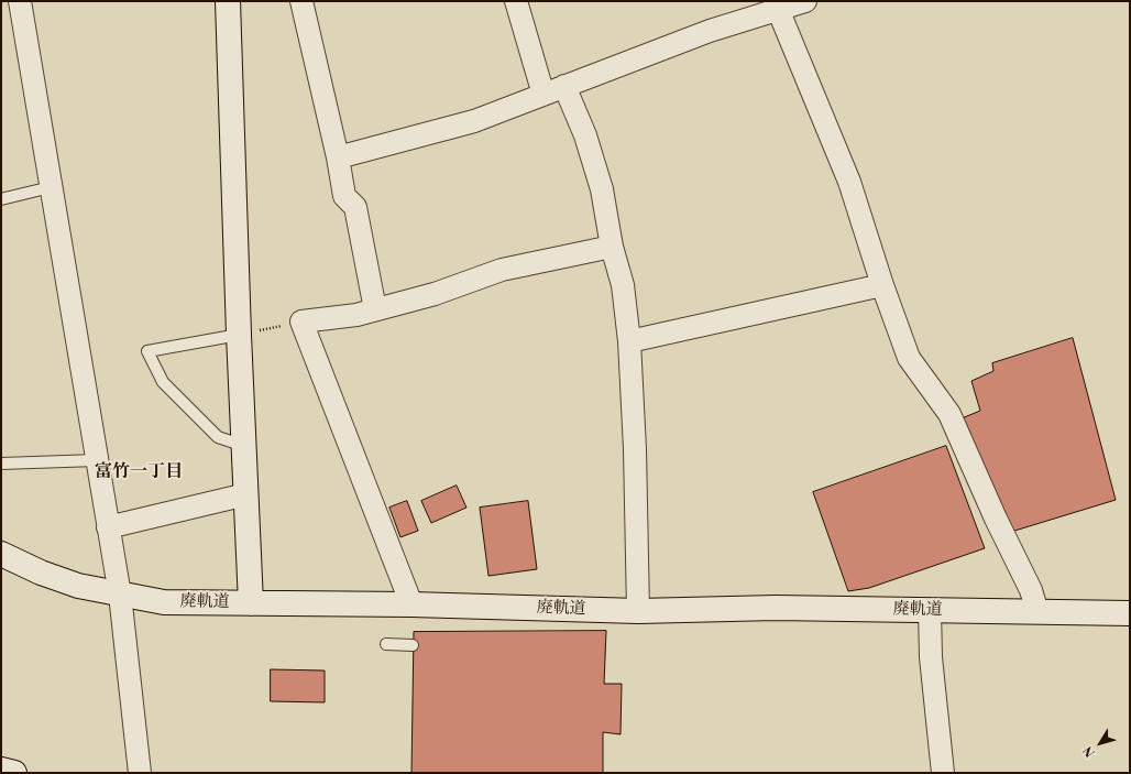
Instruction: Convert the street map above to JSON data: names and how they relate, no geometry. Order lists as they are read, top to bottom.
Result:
{
  "streets": {
    "street": ["廃軌道"]
  },
  "districts": ["富竹一丁目"],
  "north": "bottom left"
}
